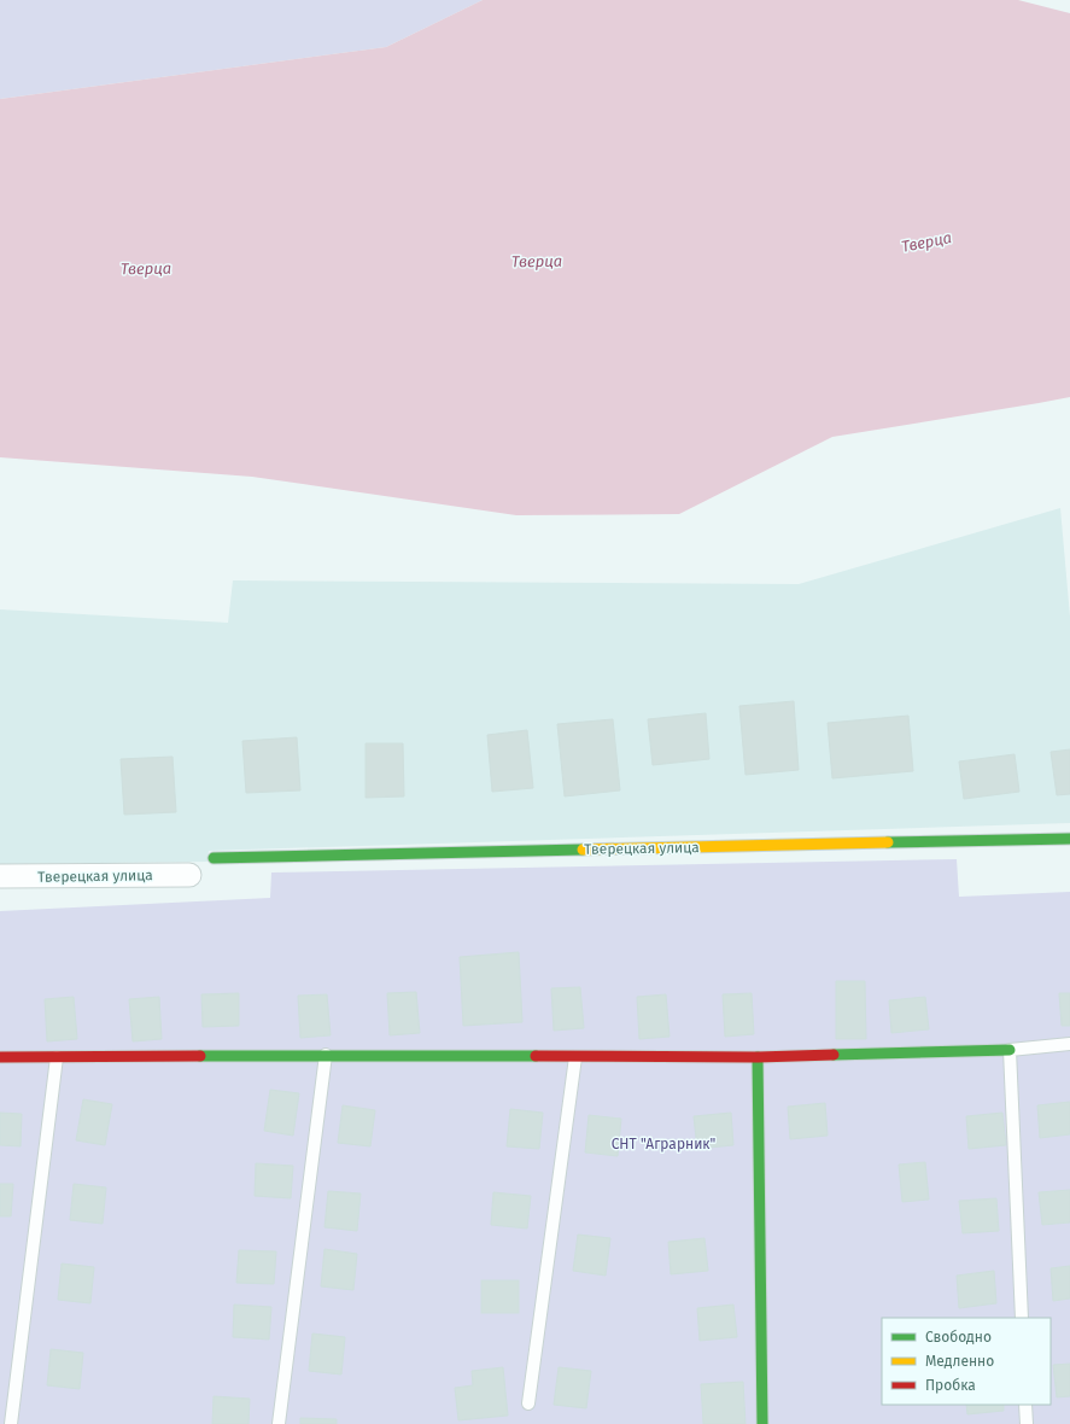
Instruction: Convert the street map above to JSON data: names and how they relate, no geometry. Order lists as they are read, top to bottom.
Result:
{
  "streets": {
    "street": ["Тверецкая улица"]
  },
  "water": ["Тверца"],
  "parks": ["СНТ \"Аграрник\""],
  "legend": ["Свободно", "Медленно", "Пробка"]
}
